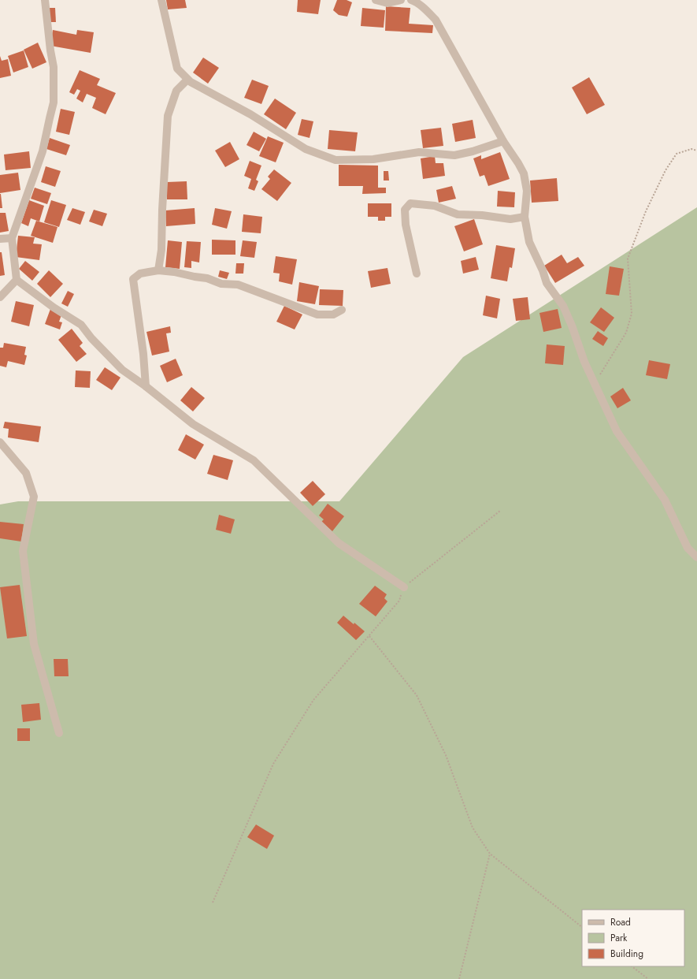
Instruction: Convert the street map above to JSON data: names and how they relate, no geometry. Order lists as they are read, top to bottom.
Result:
{
  "legend": ["Road", "Park", "Building"]
}
